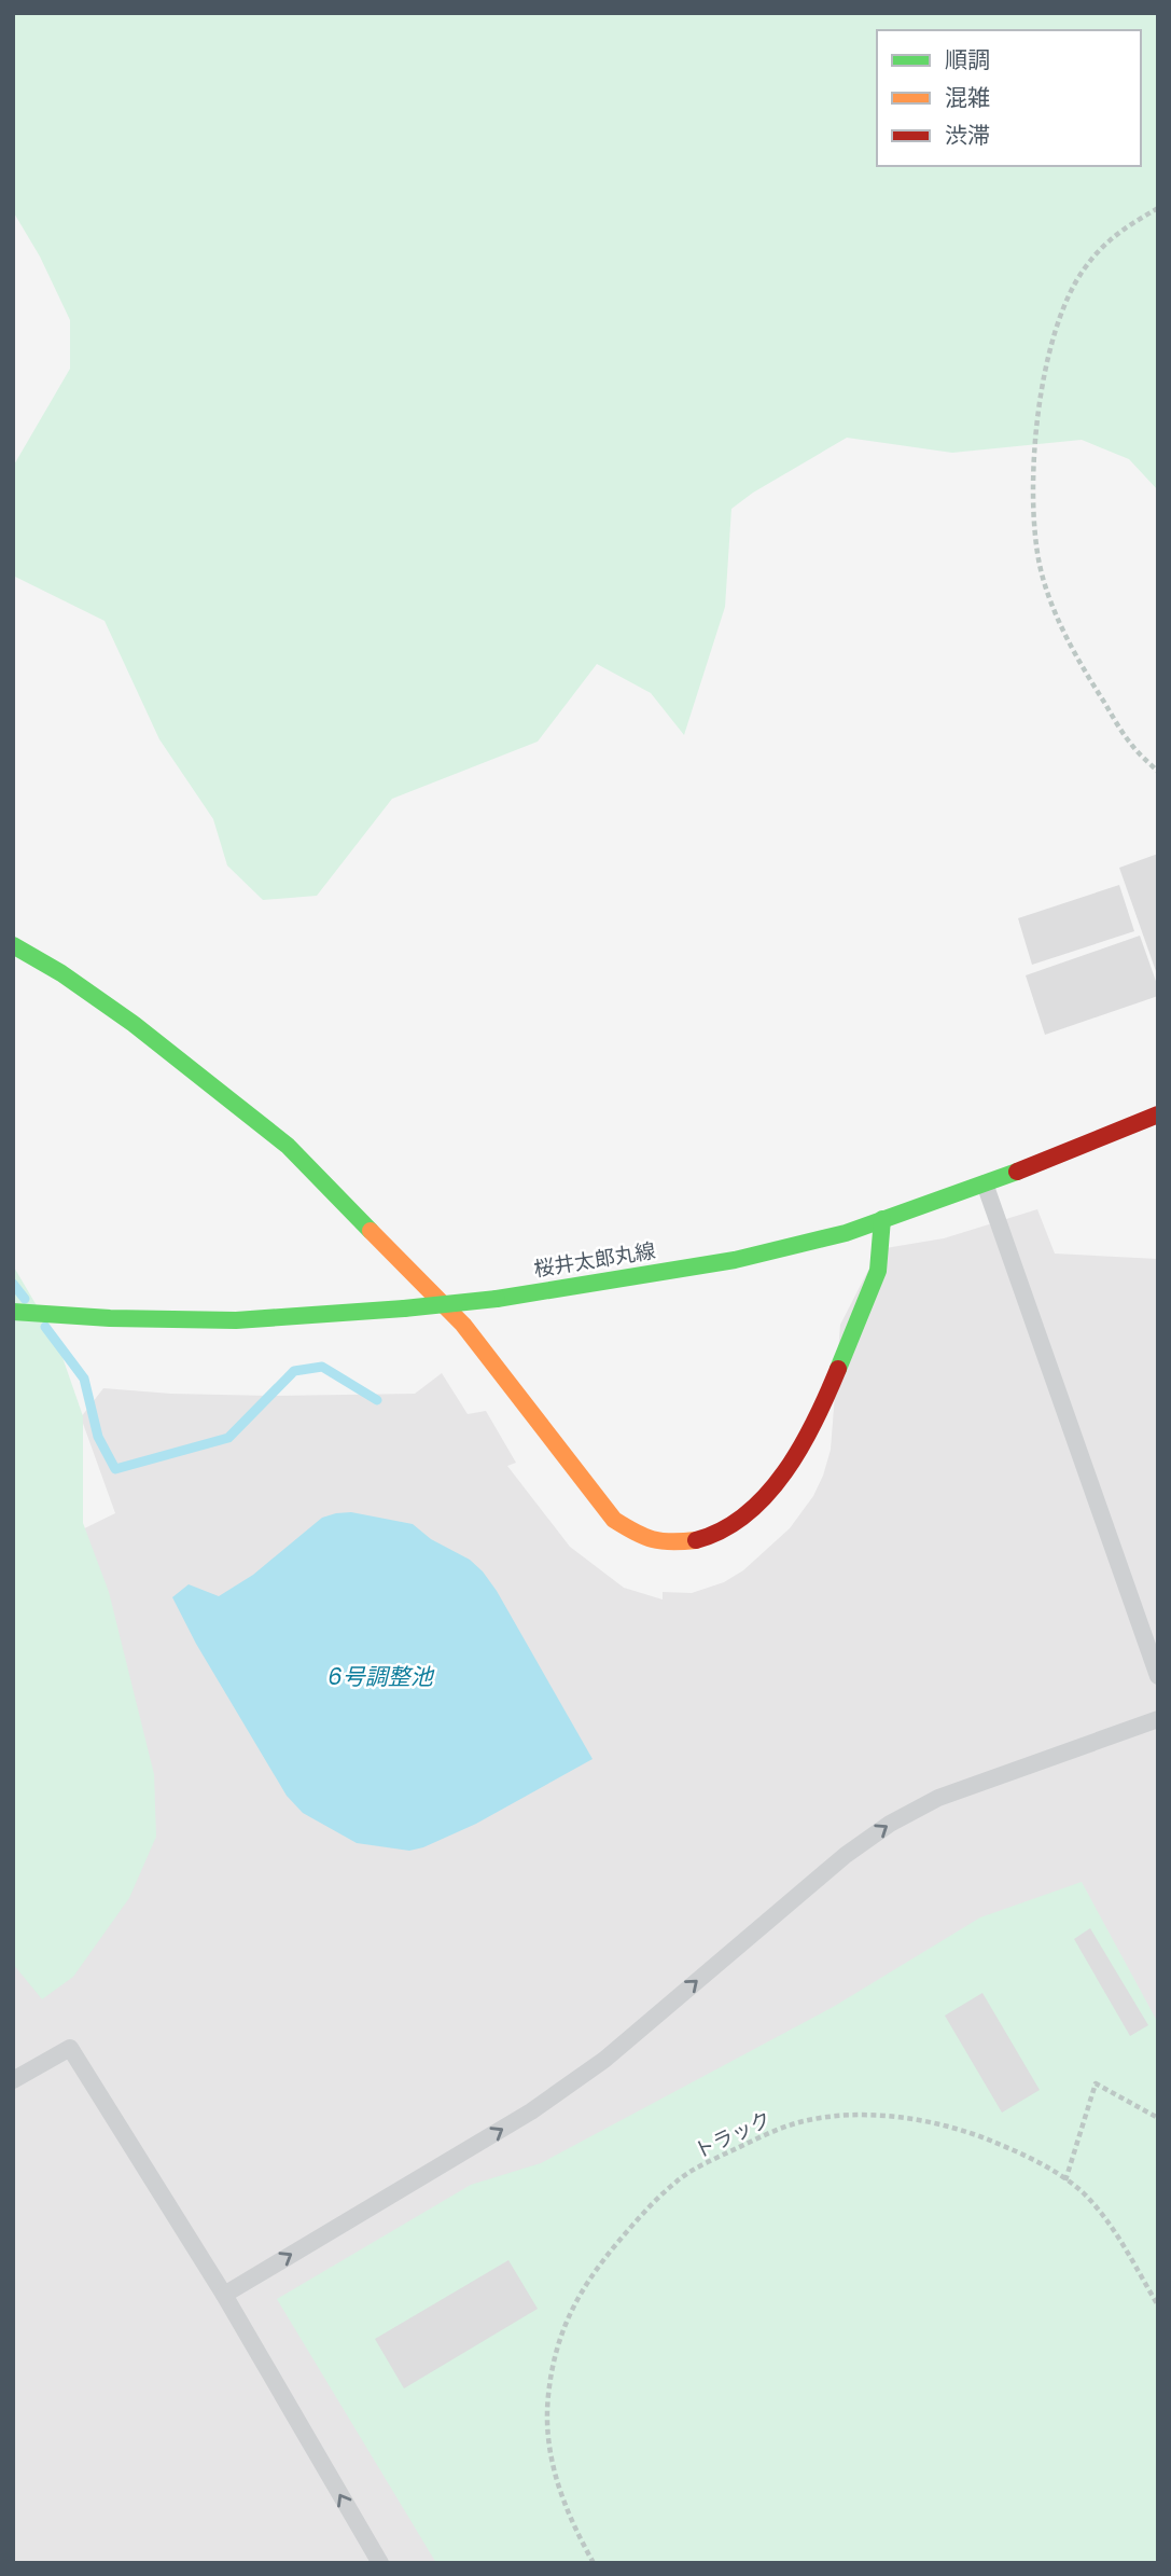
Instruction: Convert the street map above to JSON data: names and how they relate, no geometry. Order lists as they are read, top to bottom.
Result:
{
  "streets": {
    "street": ["桜井太郎丸線"],
    "path": ["トラック"]
  },
  "water": ["6号調整池"],
  "legend": ["順調", "混雑", "渋滞"]
}
